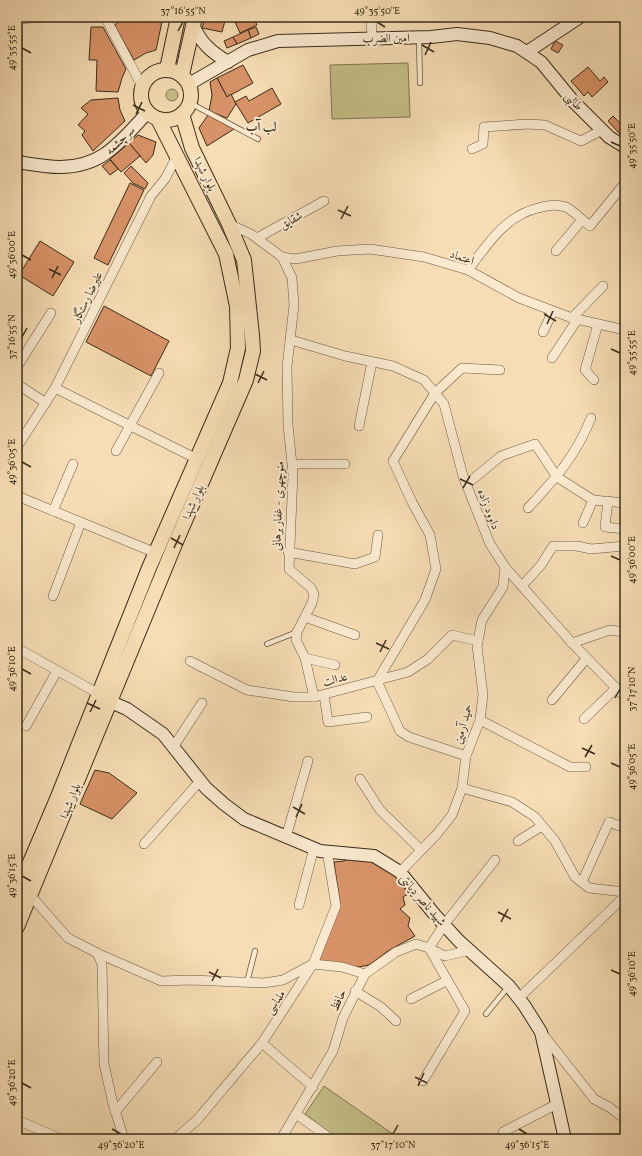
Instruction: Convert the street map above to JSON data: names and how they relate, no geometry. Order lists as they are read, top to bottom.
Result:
{
  "streets": {
    "main road": [
      "امین الضرب",
      "طالبی",
      "سرچشمه",
      "بلوار شهدا",
      "شهید ناصر دیانتی"
    ],
    "street": [
      "شقایق",
      "اعتماد",
      "علیرضا رستگار",
      "منوچهری - غفار برهانی",
      "داوود زاده",
      "عدالت",
      "حمید آرمین",
      "حافظ",
      "ملماسی"
    ]
  },
  "crossings": [
    ["امین الضرب", "طالبی"],
    ["امین الضرب", "سرچشمه"],
    ["امین الضرب", "بلوار شهدا"],
    ["سرچشمه", "بلوار شهدا"],
    ["بلوار شهدا", "علیرضا رستگار"],
    ["بلوار شهدا", "شهید ناصر دیانتی"],
    ["اعتماد", "منوچهری - غفار برهانی"],
    ["منوچهری - غفار برهانی", "داوود زاده"],
    ["داوود زاده", "حمید آرمین"],
    ["عدالت", "حمید آرمین"],
    ["حمید آرمین", "شهید ناصر دیانتی"],
    ["شهید ناصر دیانتی", "حافظ"],
    ["شهید ناصر دیانتی", "ملماسی"]
  ],
  "districts": ["لب آب"],
  "coordinates": [
    "37°16'55\"N",
    "49°35'50\"E",
    "49°35'55\"E",
    "49°36'00\"E",
    "49°36'05\"E",
    "49°36'10\"E",
    "37°17'10\"N",
    "49°36'15\"E",
    "49°36'20\"E"
  ]
}
